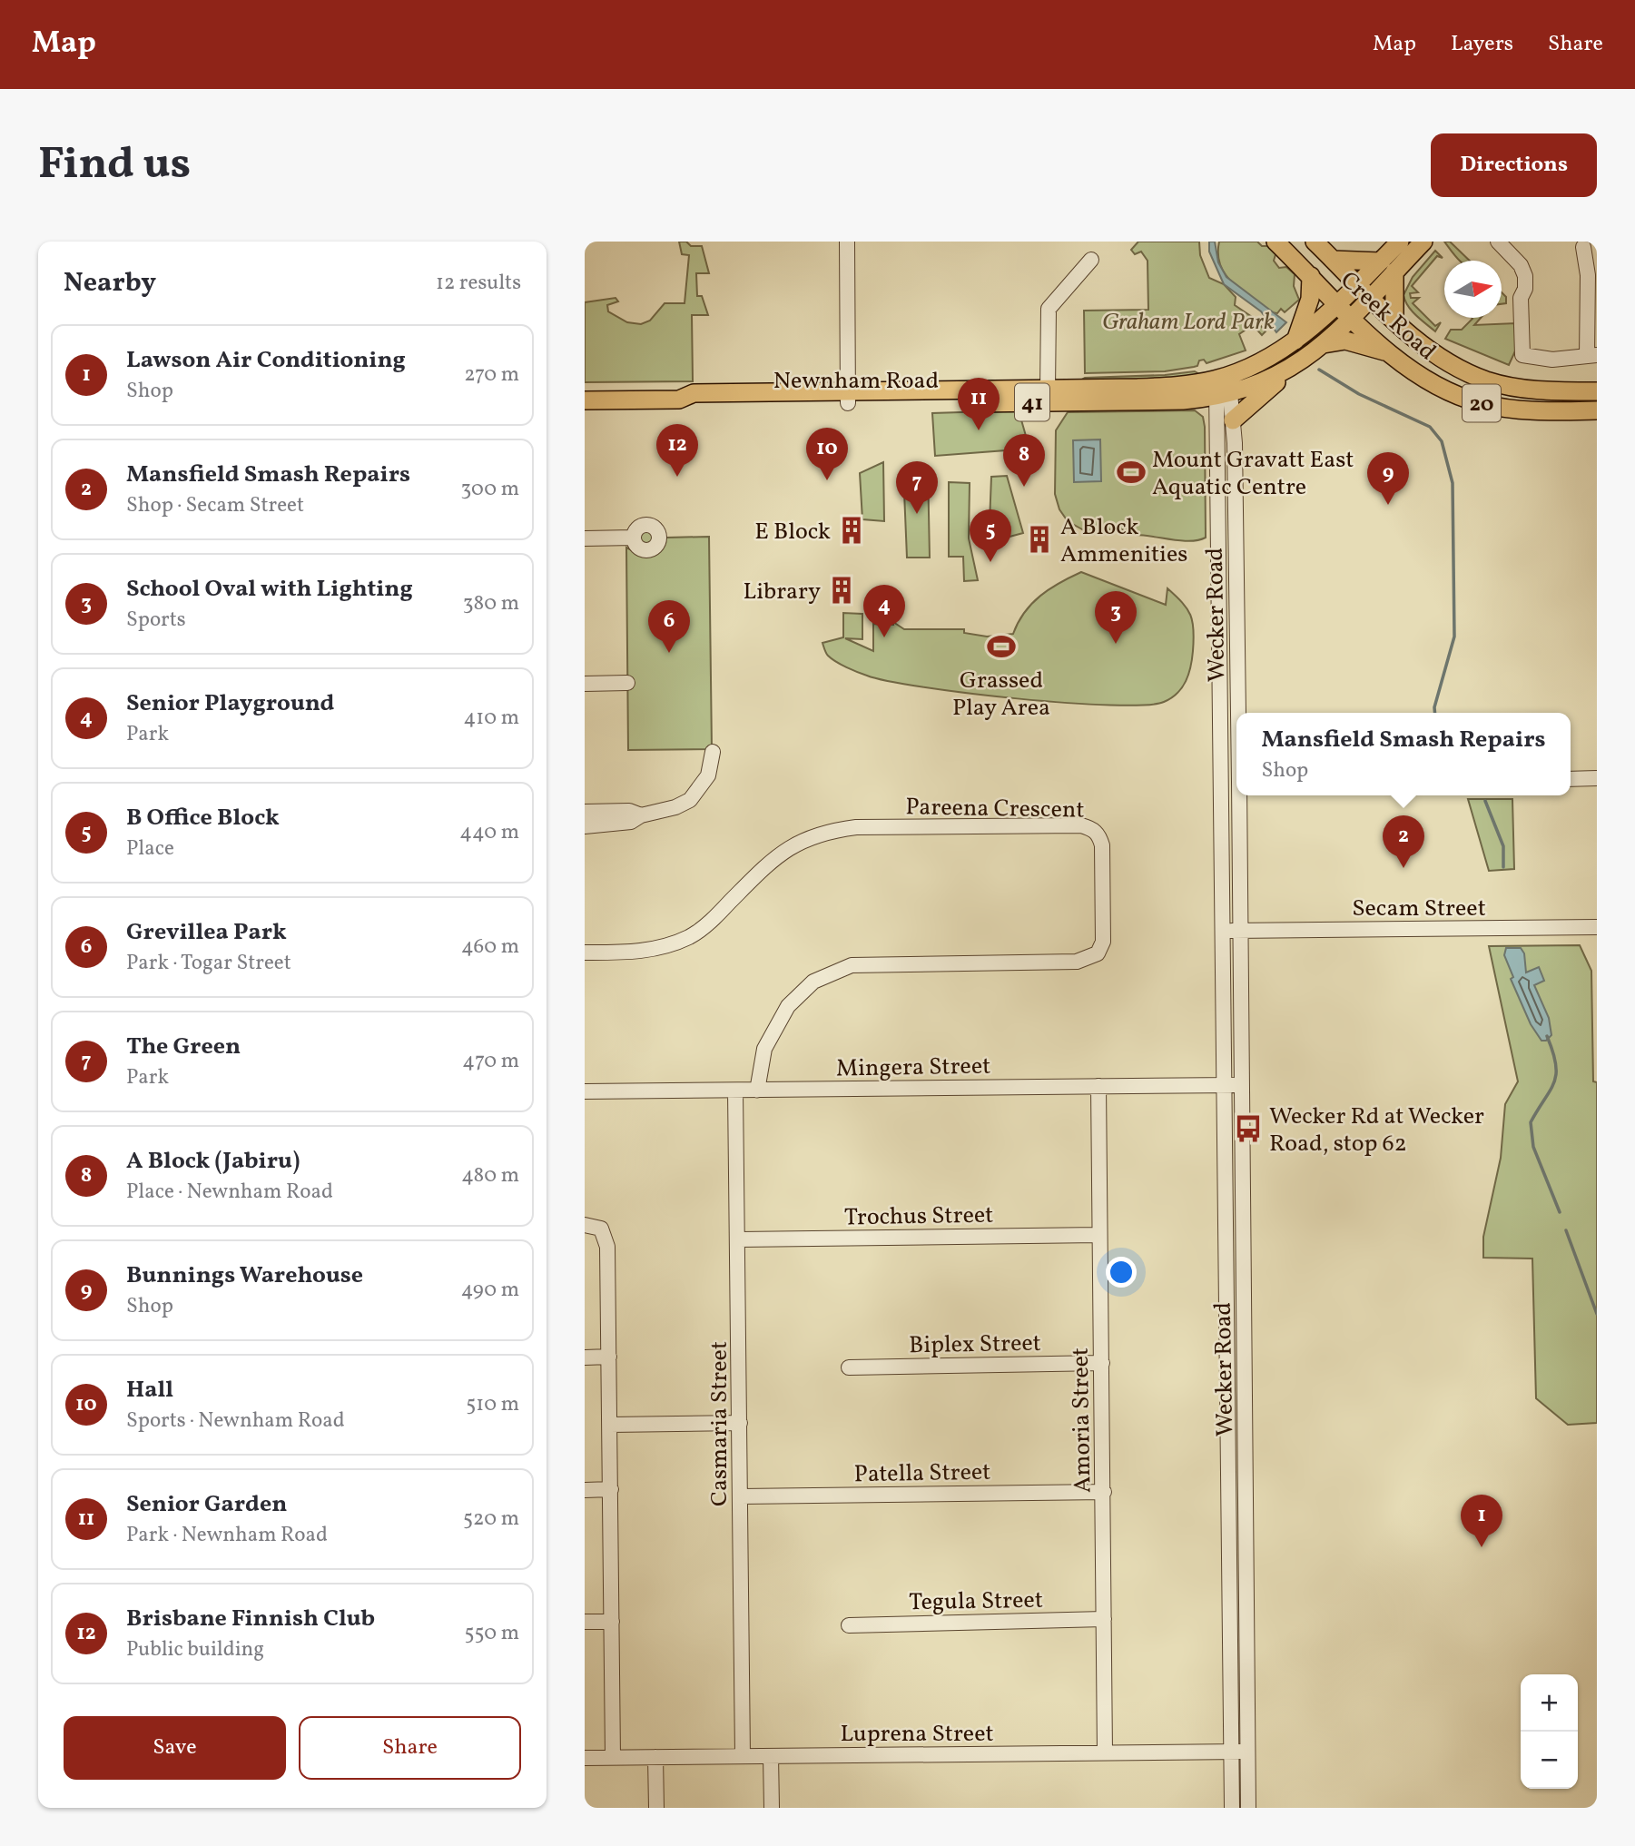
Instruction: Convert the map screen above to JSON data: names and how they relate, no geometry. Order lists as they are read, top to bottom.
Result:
{
  "streets": {
    "main road": [
      "Creek Road",
      "Newnham Road",
      "41",
      "20"
    ],
    "street": [
      "Wecker Road",
      "Pareena Crescent",
      "Secam Street",
      "Mingera Street",
      "Trochus Street",
      "Biplex Street",
      "Amoria Street",
      "Casmaria Street",
      "Patella Street",
      "Tegula Street",
      "Luprena Street"
    ]
  },
  "crossings": [
    ["Creek Road", "Newnham Road"],
    ["Creek Road", "41"],
    ["Newnham Road", "41"],
    ["Newnham Road", "Wecker Road"],
    ["Wecker Road", "Secam Street"],
    ["Wecker Road", "Mingera Street"],
    ["Wecker Road", "Luprena Street"],
    ["Pareena Crescent", "Mingera Street"],
    ["Mingera Street", "Amoria Street"],
    ["Mingera Street", "Casmaria Street"],
    ["Trochus Street", "Amoria Street"],
    ["Trochus Street", "Casmaria Street"],
    ["Biplex Street", "Amoria Street"],
    ["Amoria Street", "Patella Street"],
    ["Amoria Street", "Tegula Street"],
    ["Amoria Street", "Luprena Street"],
    ["Casmaria Street", "Patella Street"],
    ["Casmaria Street", "Luprena Street"]
  ],
  "parks": ["Graham Lord Park"],
  "places": {
    "sports": ["Mount Gravatt East Aquatic Centre", "Grassed Play Area"],
    "building": ["E Block", "A Block Ammenities", "Library"],
    "bus stop": ["Wecker Rd at Wecker Road, stop 62"]
  },
  "north": "right",
  "page": {
    "header": "Map",
    "nav": ["Map", "Layers", "Share"],
    "buttons": [
      "Directions",
      ["Save", "Share"]
    ],
    "title": "Find us",
    "heading": ["Nearby", "12 results"],
    "list": [
      {
        "mark": "1",
        "name": "Lawson Air Conditioning",
        "note": "Shop",
        "value": "270 m"
      },
      {
        "mark": "2",
        "name": "Mansfield Smash Repairs",
        "note": "Shop · Secam Street",
        "value": "300 m"
      },
      {
        "mark": "3",
        "name": "School Oval with Lighting",
        "note": "Sports",
        "value": "380 m"
      },
      {
        "mark": "4",
        "name": "Senior Playground",
        "note": "Park",
        "value": "410 m"
      },
      {
        "mark": "5",
        "name": "B Office Block",
        "note": "Place",
        "value": "440 m"
      },
      {
        "mark": "6",
        "name": "Grevillea Park",
        "note": "Park · Togar Street",
        "value": "460 m"
      },
      {
        "mark": "7",
        "name": "The Green",
        "note": "Park",
        "value": "470 m"
      },
      {
        "mark": "8",
        "name": "A Block (Jabiru)",
        "note": "Place · Newnham Road",
        "value": "480 m"
      },
      {
        "mark": "9",
        "name": "Bunnings Warehouse",
        "note": "Shop",
        "value": "490 m"
      },
      {
        "mark": "10",
        "name": "Hall",
        "note": "Sports · Newnham Road",
        "value": "510 m"
      },
      {
        "mark": "11",
        "name": "Senior Garden",
        "note": "Park · Newnham Road",
        "value": "520 m"
      },
      {
        "mark": "12",
        "name": "Brisbane Finnish Club",
        "note": "Public building",
        "value": "550 m"
      }
    ],
    "pins": [
      "11",
      "12",
      "10",
      "8",
      "9",
      "7",
      "5",
      "4",
      "3",
      "6",
      "2",
      "1"
    ],
    "popup": ["Mansfield Smash Repairs", "Shop"],
    "map_buttons": ["+", "−"]
  }
}
